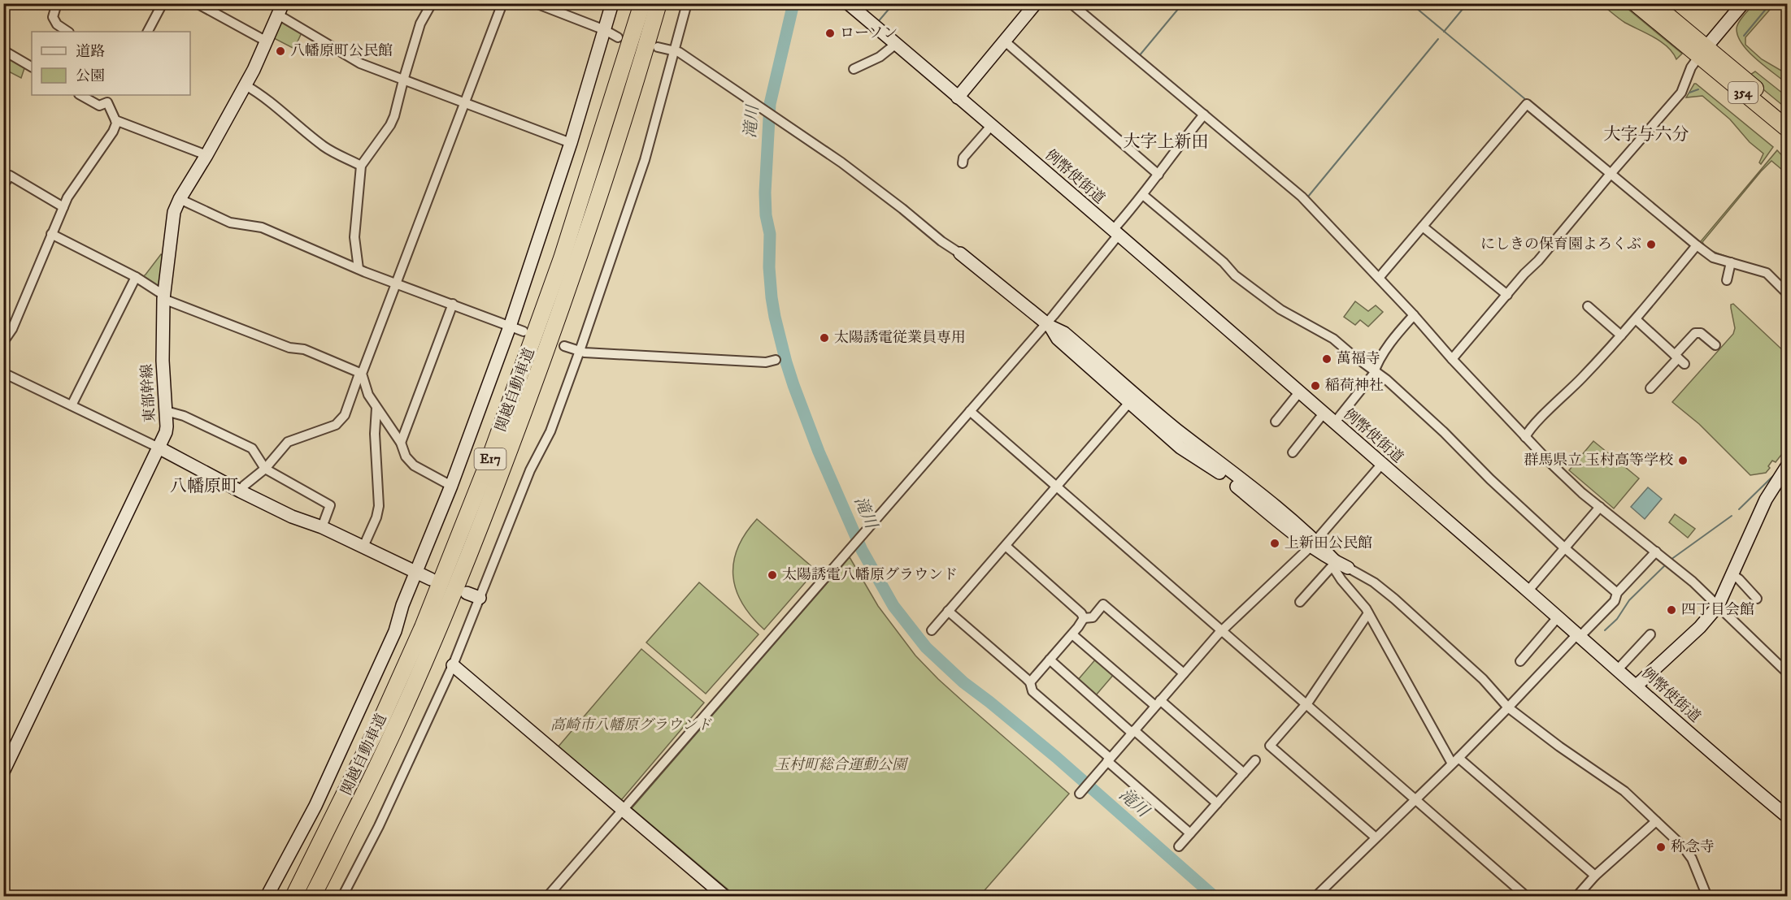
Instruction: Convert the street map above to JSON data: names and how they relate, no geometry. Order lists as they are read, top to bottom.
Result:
{
  "streets": {
    "highway": ["354", "関越自動車道", "E17"],
    "street": ["例幣使街道", "東部幹線"]
  },
  "districts": ["大字与六分", "大字上新田", "八幡原町"],
  "water": ["滝川"],
  "parks": ["高崎市八幡原グラウンド", "玉村町総合運動公園"],
  "places": [
    "ローソン",
    "八幡原町公民館",
    "にしきの保育園よろくぶ",
    "太陽誘電従業員専用",
    "萬福寺",
    "稲荷神社",
    "群馬県立 玉村高等学校",
    "上新田公民館",
    "太陽誘電八幡原グラウンド",
    "四丁目会館",
    "称念寺"
  ],
  "legend": ["道路", "公園"]
}
